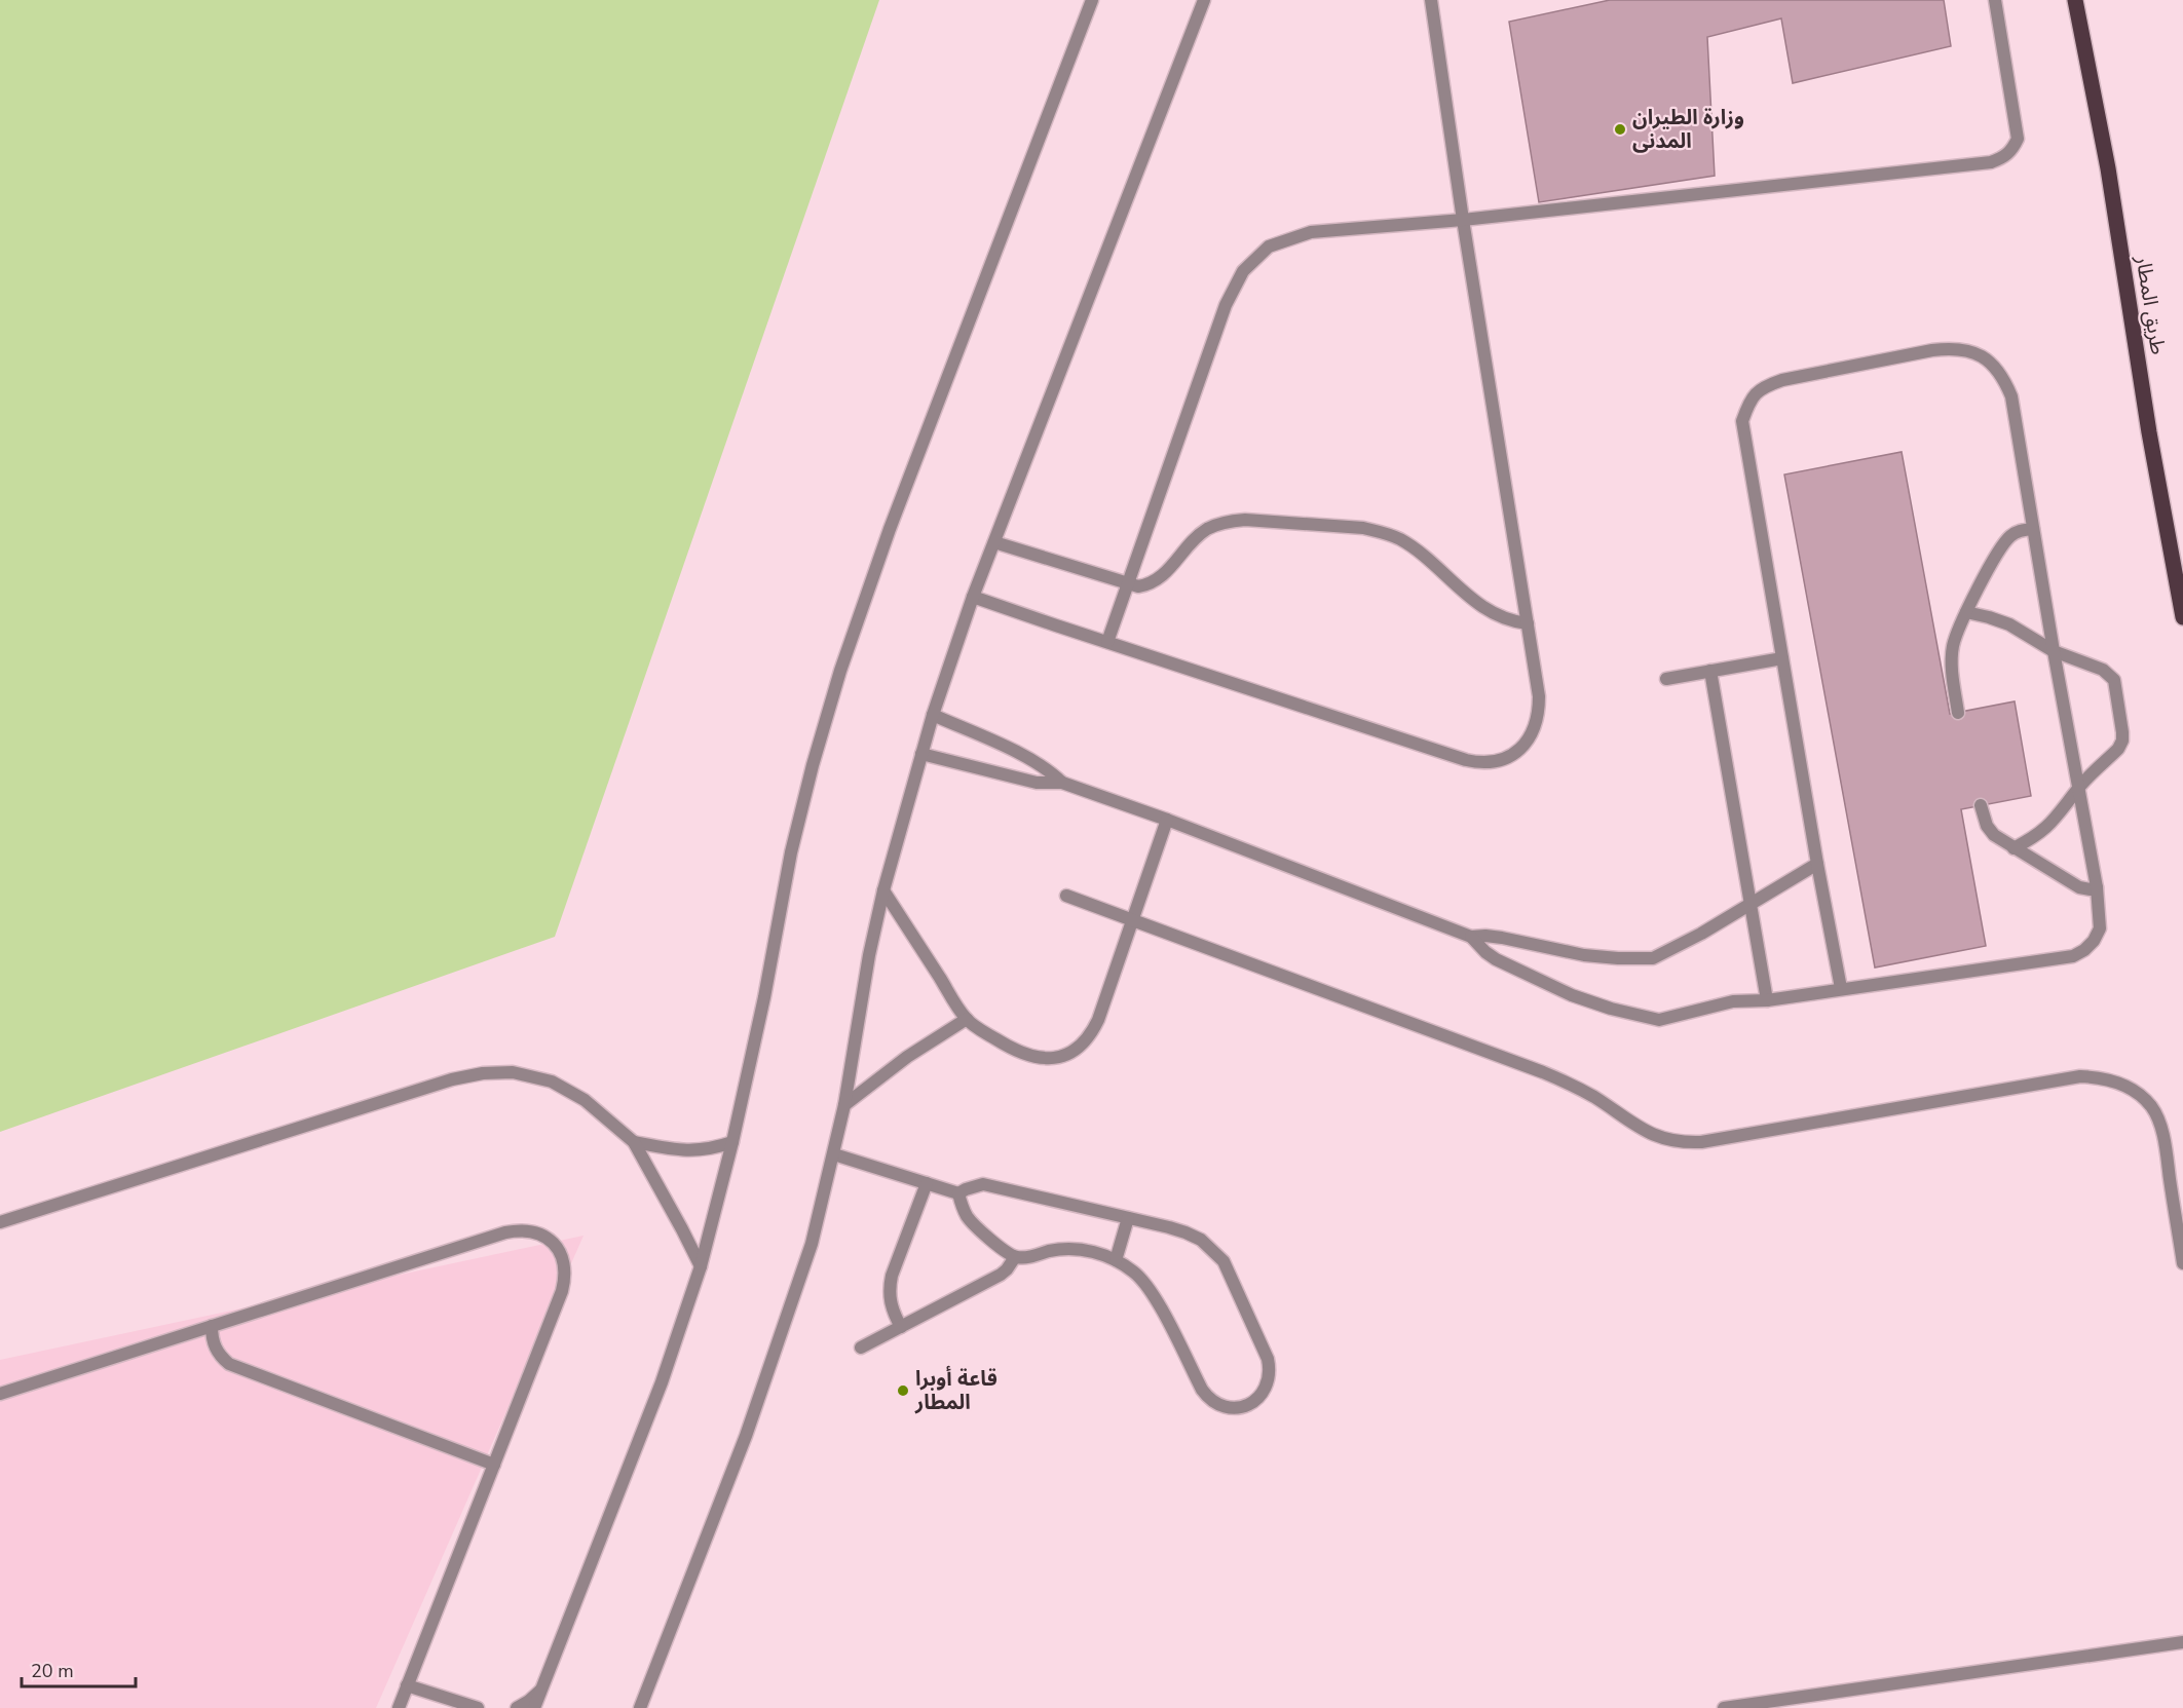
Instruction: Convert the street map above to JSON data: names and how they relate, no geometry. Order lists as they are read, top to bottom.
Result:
{
  "streets": {
    "main road": ["طريق المطار"]
  },
  "places": ["وزارة الطيران المدنى", "قاعة أوبرا المطار"],
  "scale_bar": "20 m"
}
